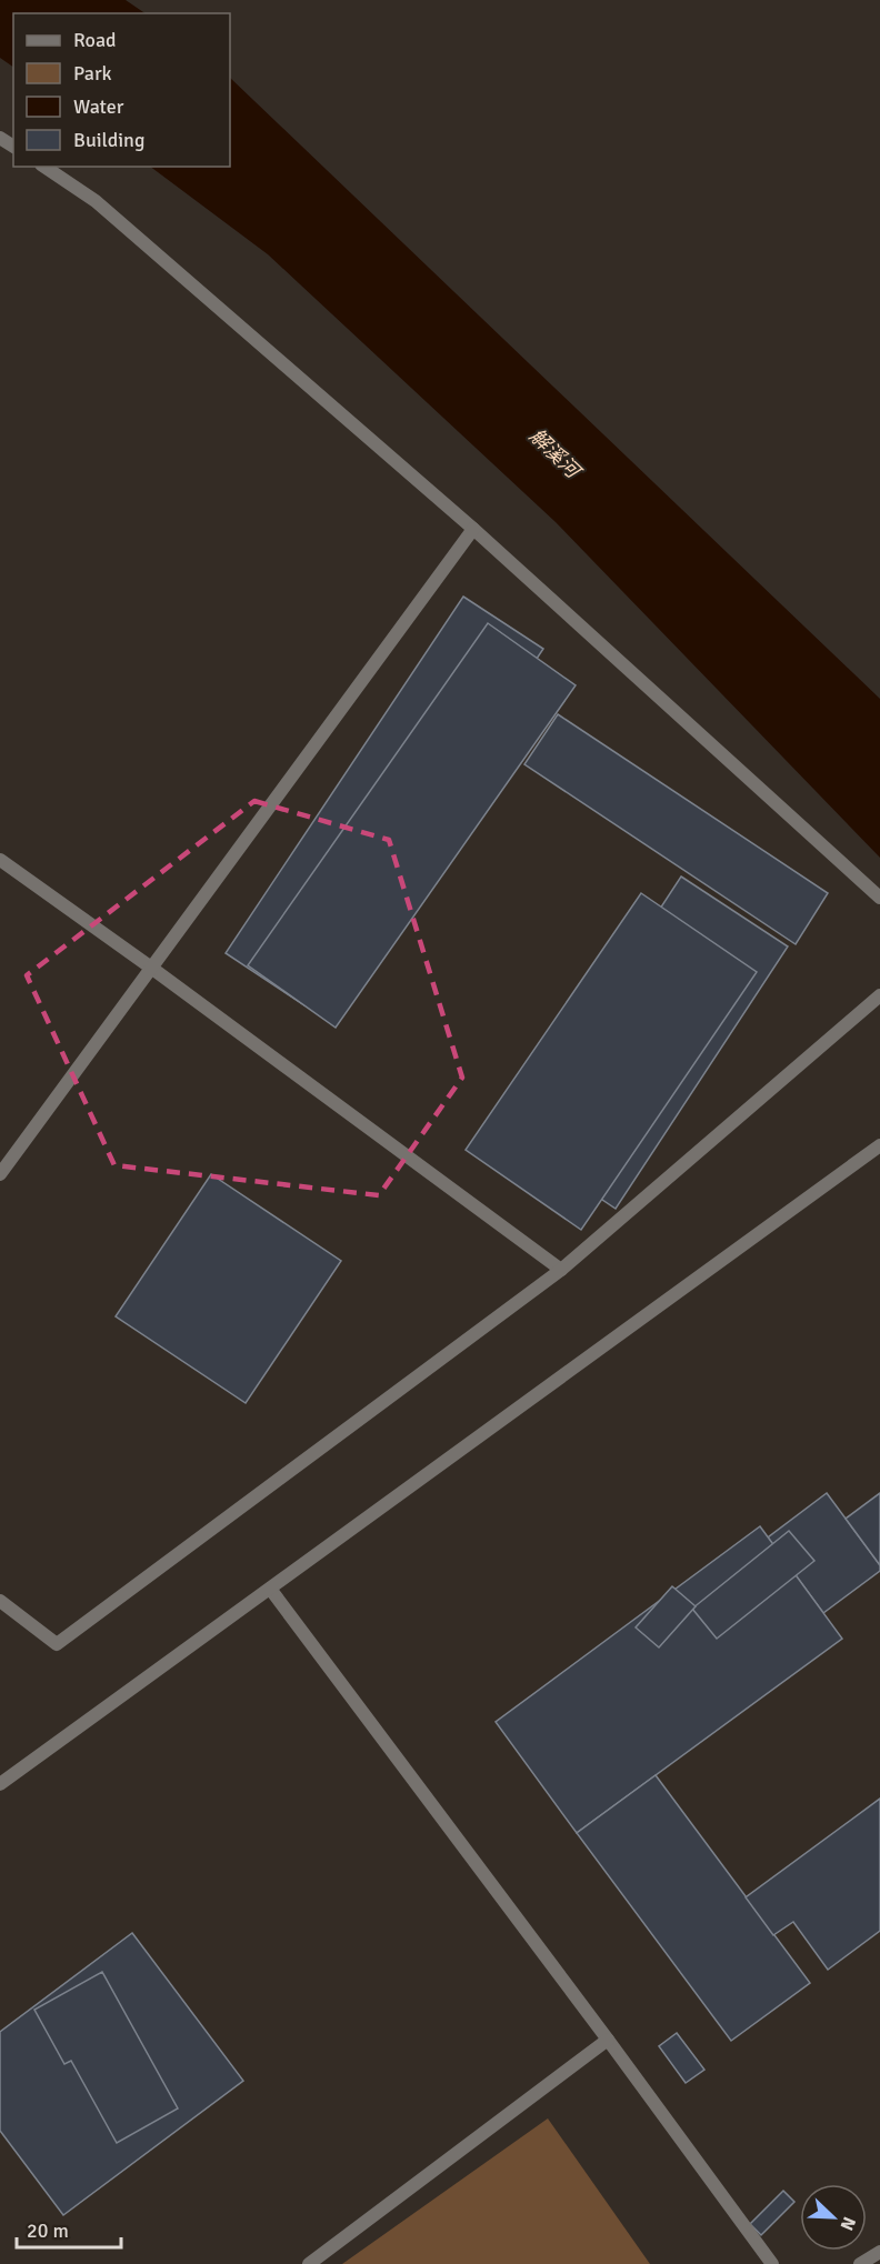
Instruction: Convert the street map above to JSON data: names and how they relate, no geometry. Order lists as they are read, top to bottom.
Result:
{
  "water": ["解溪河"],
  "legend": [
    "Road",
    "Park",
    "Water",
    "Building"
  ],
  "scale_bar": "20 m",
  "north": "bottom right"
}
